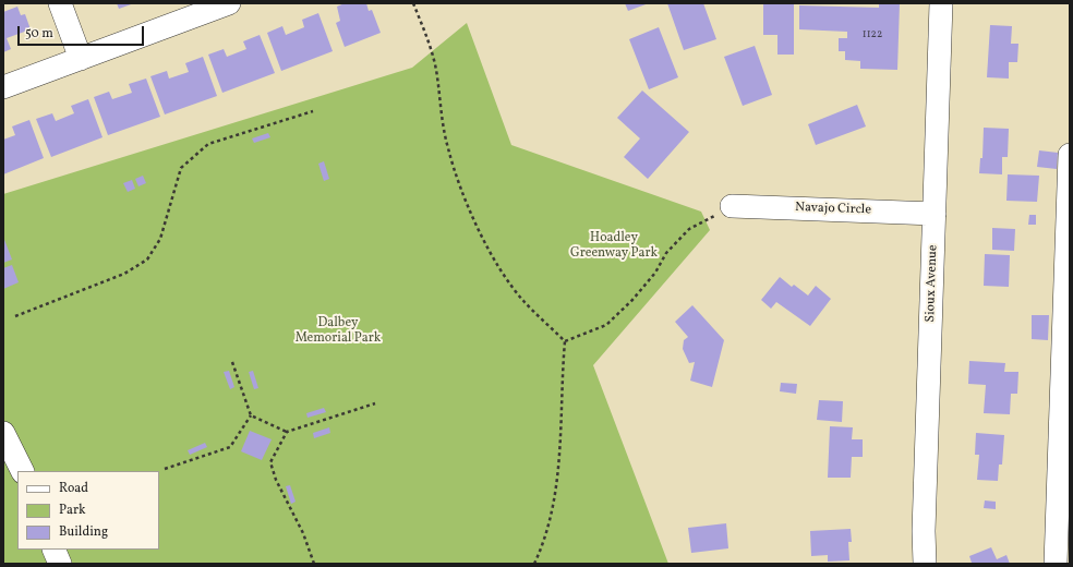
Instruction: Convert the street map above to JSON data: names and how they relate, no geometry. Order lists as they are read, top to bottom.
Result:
{
  "streets": {
    "street": ["Navajo Circle", "Sioux Avenue"]
  },
  "crossings": [
    ["Navajo Circle", "Sioux Avenue"]
  ],
  "parks": ["Hoadley Greenway Park", "Dalbey Memorial Park"],
  "house_numbers": ["1122"],
  "legend": ["Road", "Park", "Building"],
  "scale_bar": "50 m"
}
